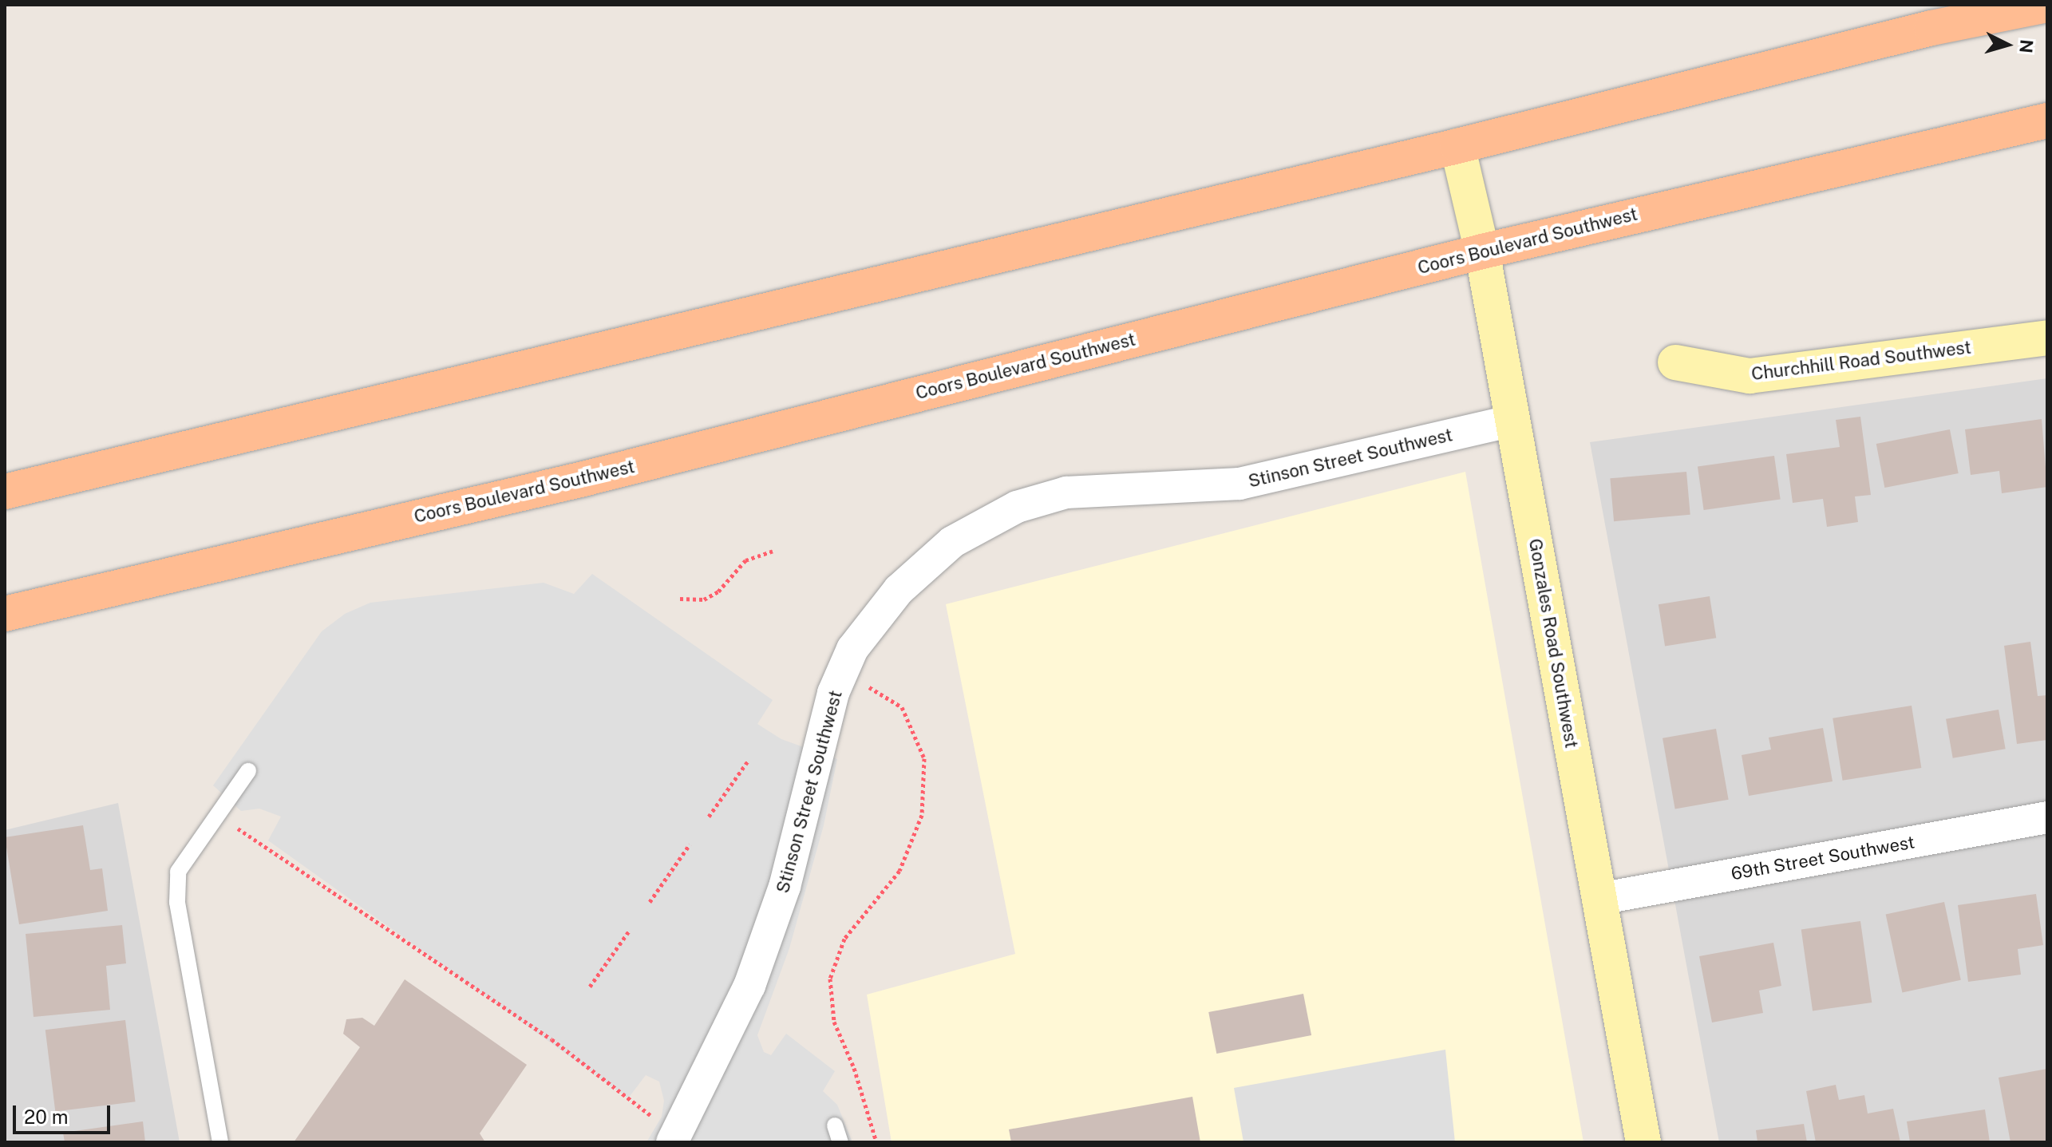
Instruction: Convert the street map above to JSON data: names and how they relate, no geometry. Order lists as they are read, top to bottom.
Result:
{
  "streets": {
    "main road": ["Coors Boulevard Southwest"],
    "street": [
      "Churchhill Road Southwest",
      "Stinson Street Southwest",
      "Gonzales Road Southwest",
      "69th Street Southwest"
    ]
  },
  "crossings": [
    ["Coors Boulevard Southwest", "Gonzales Road Southwest"],
    ["Stinson Street Southwest", "Gonzales Road Southwest"],
    ["Gonzales Road Southwest", "69th Street Southwest"]
  ],
  "scale_bar": "20 m",
  "north": "right"
}
